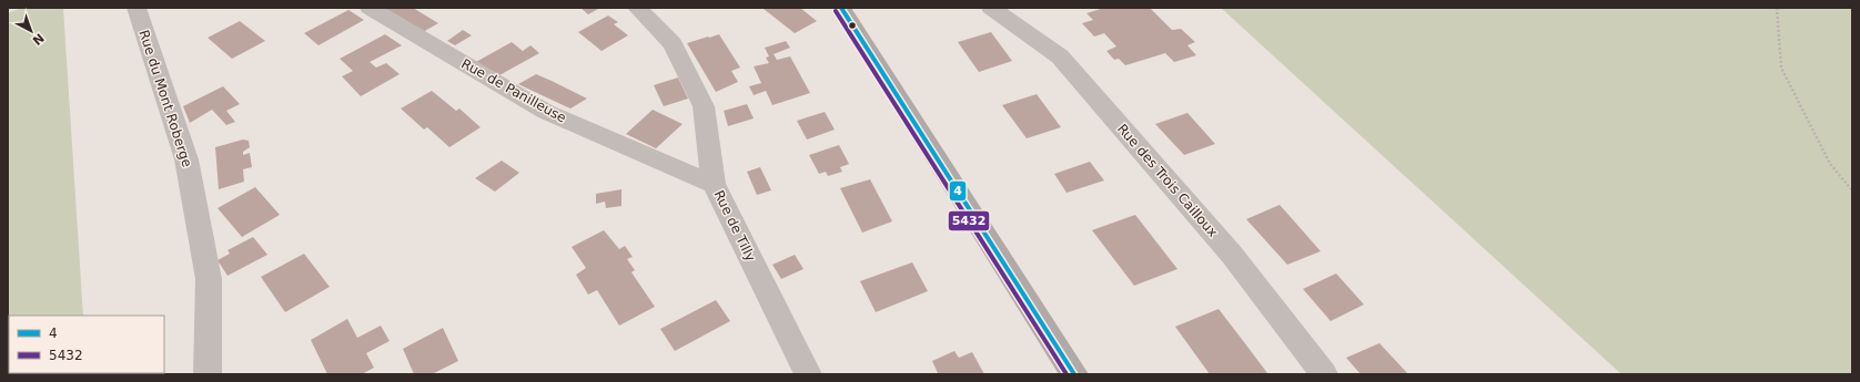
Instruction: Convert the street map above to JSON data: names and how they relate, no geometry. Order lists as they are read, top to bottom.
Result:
{
  "streets": {
    "street": [
      "Rue de Panilleuse",
      "Rue du Mont Roberge",
      "Rue des Trois Cailloux",
      "Rue de Tilly"
    ]
  },
  "crossings": [
    ["Rue de Panilleuse", "Rue de Tilly"]
  ],
  "lines": ["transit line 4", "transit line 5432"],
  "legend": ["4", "5432"],
  "north": "bottom right"
}
